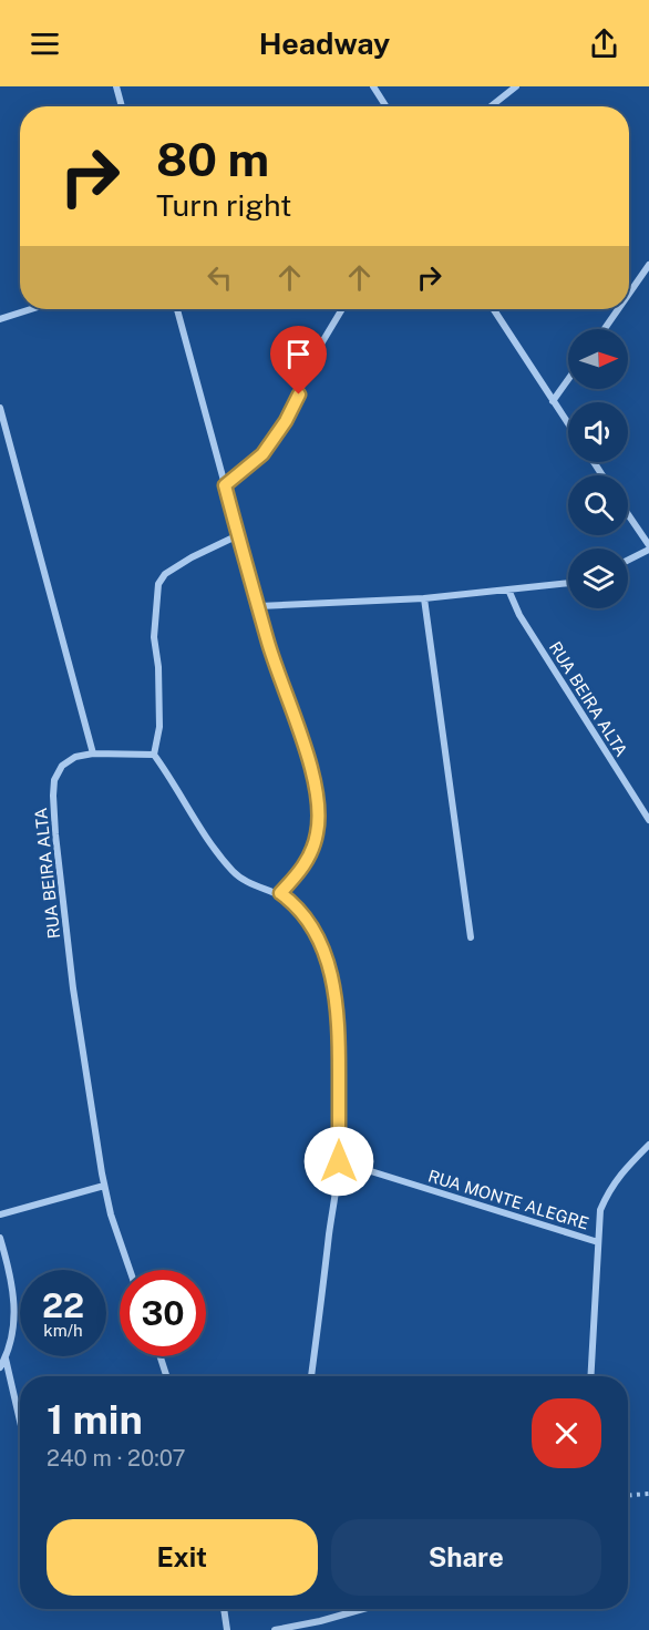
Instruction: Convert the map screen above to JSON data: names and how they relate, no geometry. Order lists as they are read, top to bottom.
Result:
{
  "streets": {
    "street": ["RUA BEIRA ALTA", "RUA MONTE ALEGRE"]
  },
  "north": "right",
  "page": {
    "header": "Headway",
    "turn": ["80 m", "Turn right"],
    "speed": "22 km/h",
    "limit": "30",
    "heading": ["1 min", "240 m · 20:07"],
    "buttons": ["Exit", "Share"]
  }
}
